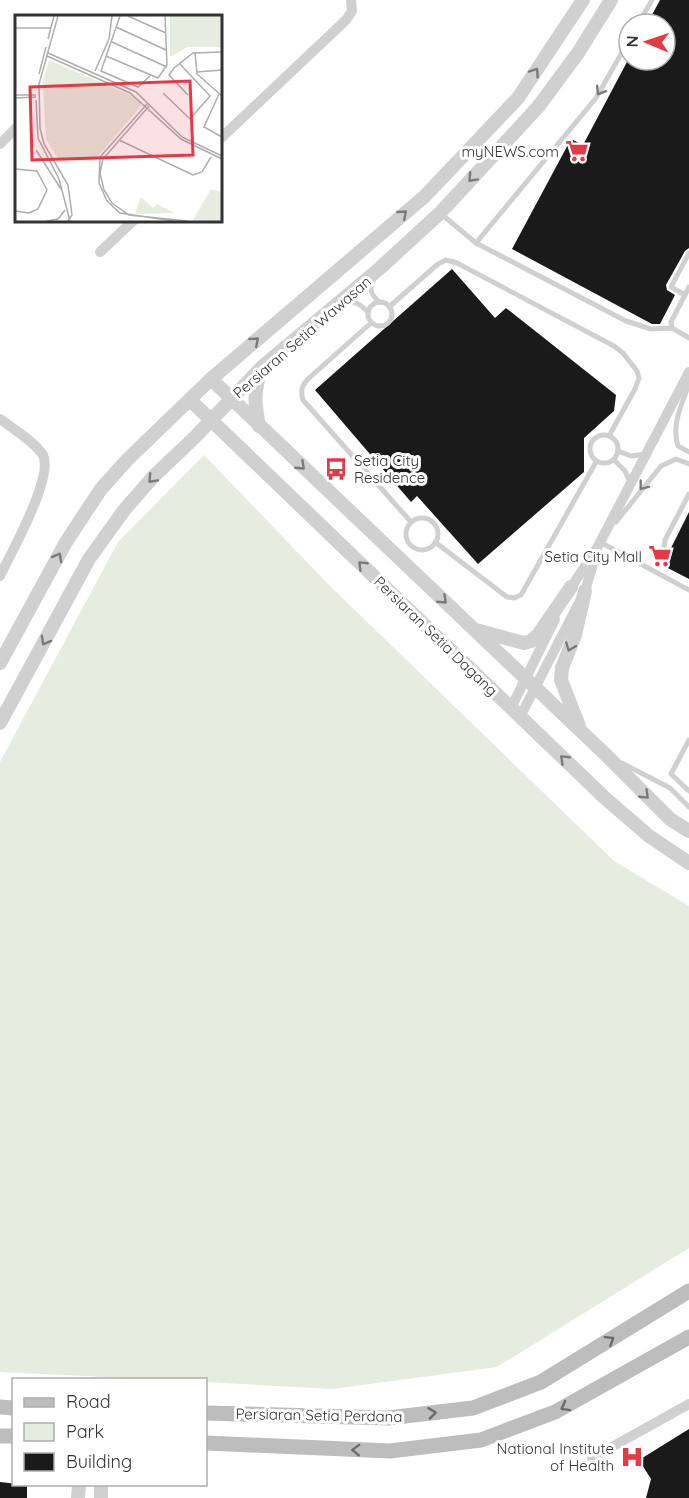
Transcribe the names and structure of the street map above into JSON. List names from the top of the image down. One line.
{"streets":{"main road":["Persiaran Setia Perdana"],"street":["Persiaran Setia Wawasan","Persiaran Setia Dagang"]},"crossings":[["Persiaran Setia Wawasan","Persiaran Setia Dagang"]],"places":{"supermarket":["myNEWS.com","Setia City Mall"],"bus stop":["Setia City Residence"],"hospital":["National Institute of Health"]},"legend":["Road","Park","Building"],"north":"left"}
